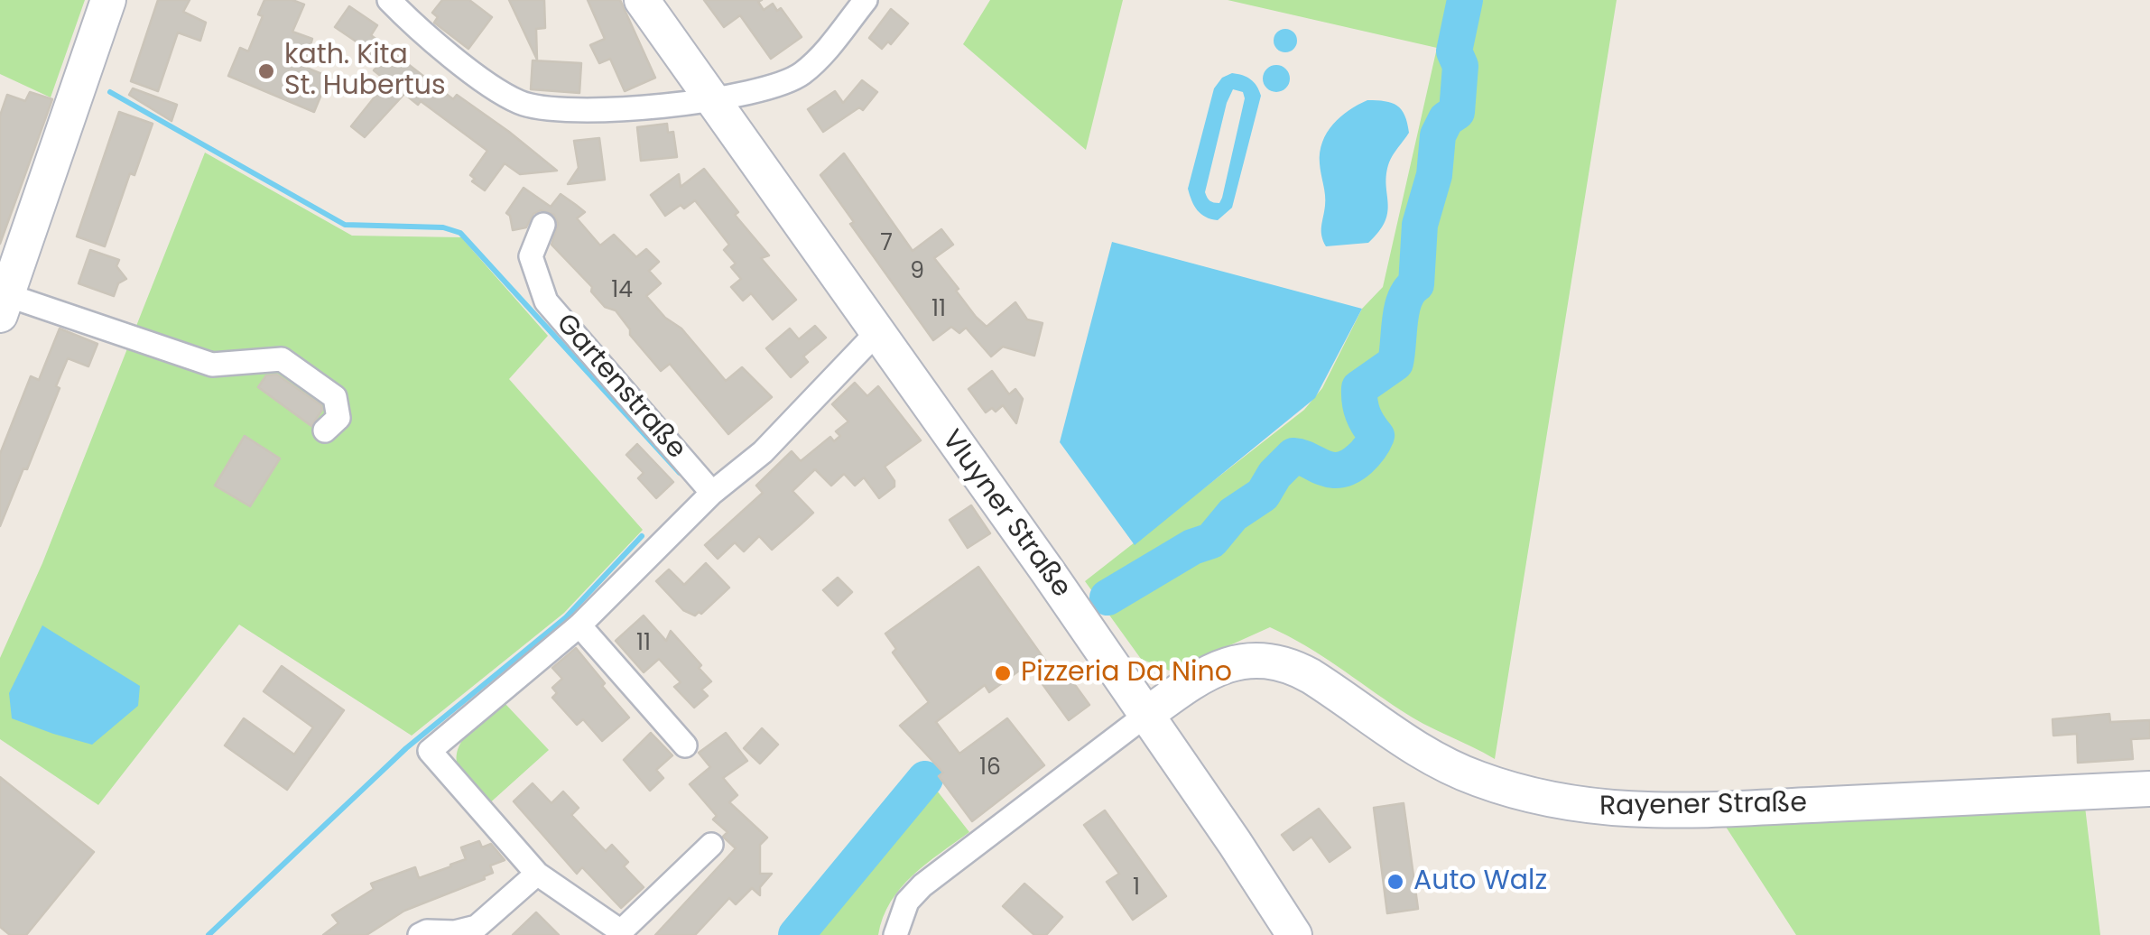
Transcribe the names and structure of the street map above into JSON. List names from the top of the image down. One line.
{"streets":{"main road":["Vluyner Straße","Rayener Straße"],"street":["Gartenstraße"]},"crossings":[["Vluyner Straße","Rayener Straße"]],"places":["kath. Kita St. Hubertus","Pizzeria Da Nino","Auto Walz"],"house_numbers":["7","9","14","11","11","16","1"]}
